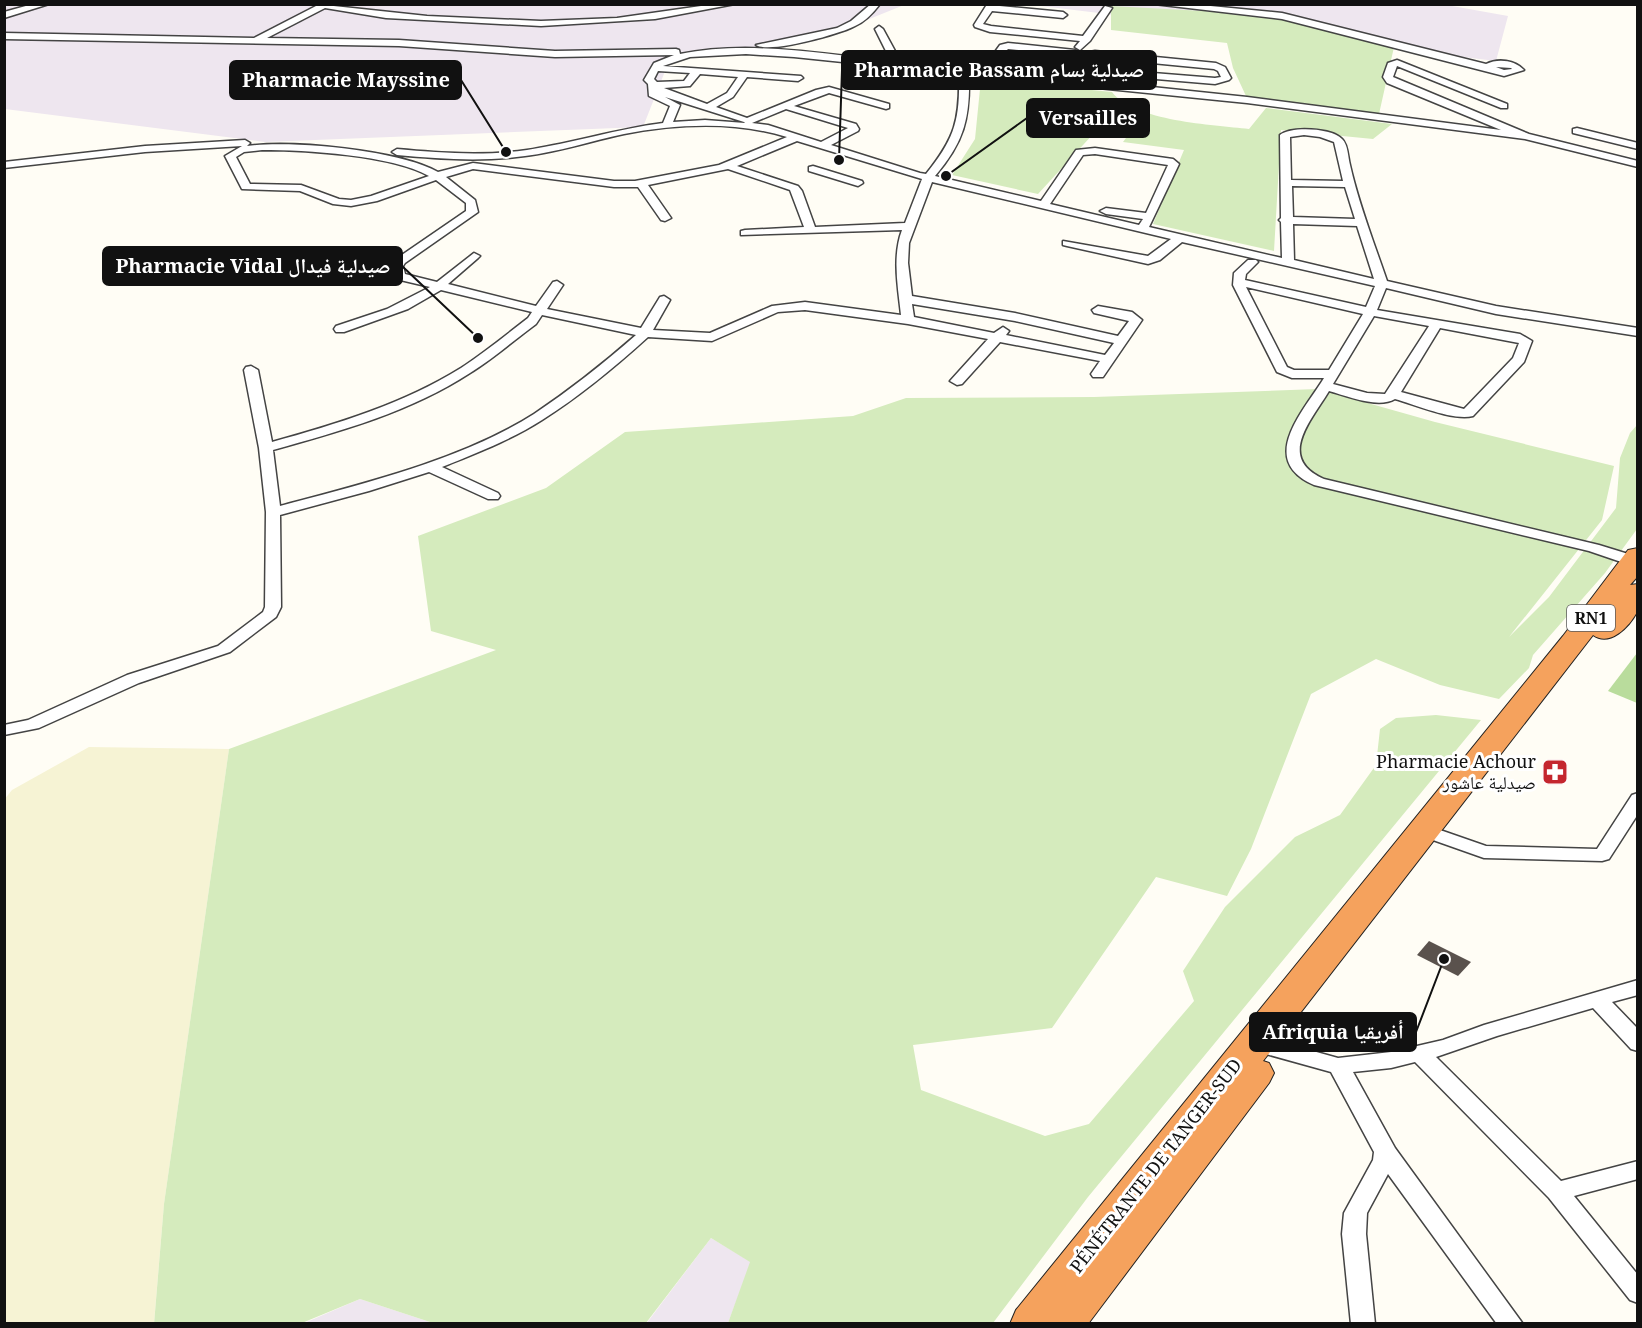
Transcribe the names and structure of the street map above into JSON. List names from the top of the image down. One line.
{"streets":{"highway":["RN1","PÉNÉTRANTE DE TANGER-SUD"]},"places":{"other":["Pharmacie Mayssine","Pharmacie Bassam صيدلية بسام","Versailles","Pharmacie Vidal صيدلية فيدال","Afriquia أفريقيا"],"pharmacy":["Pharmacie Achour صيدلية عاشور"]}}
